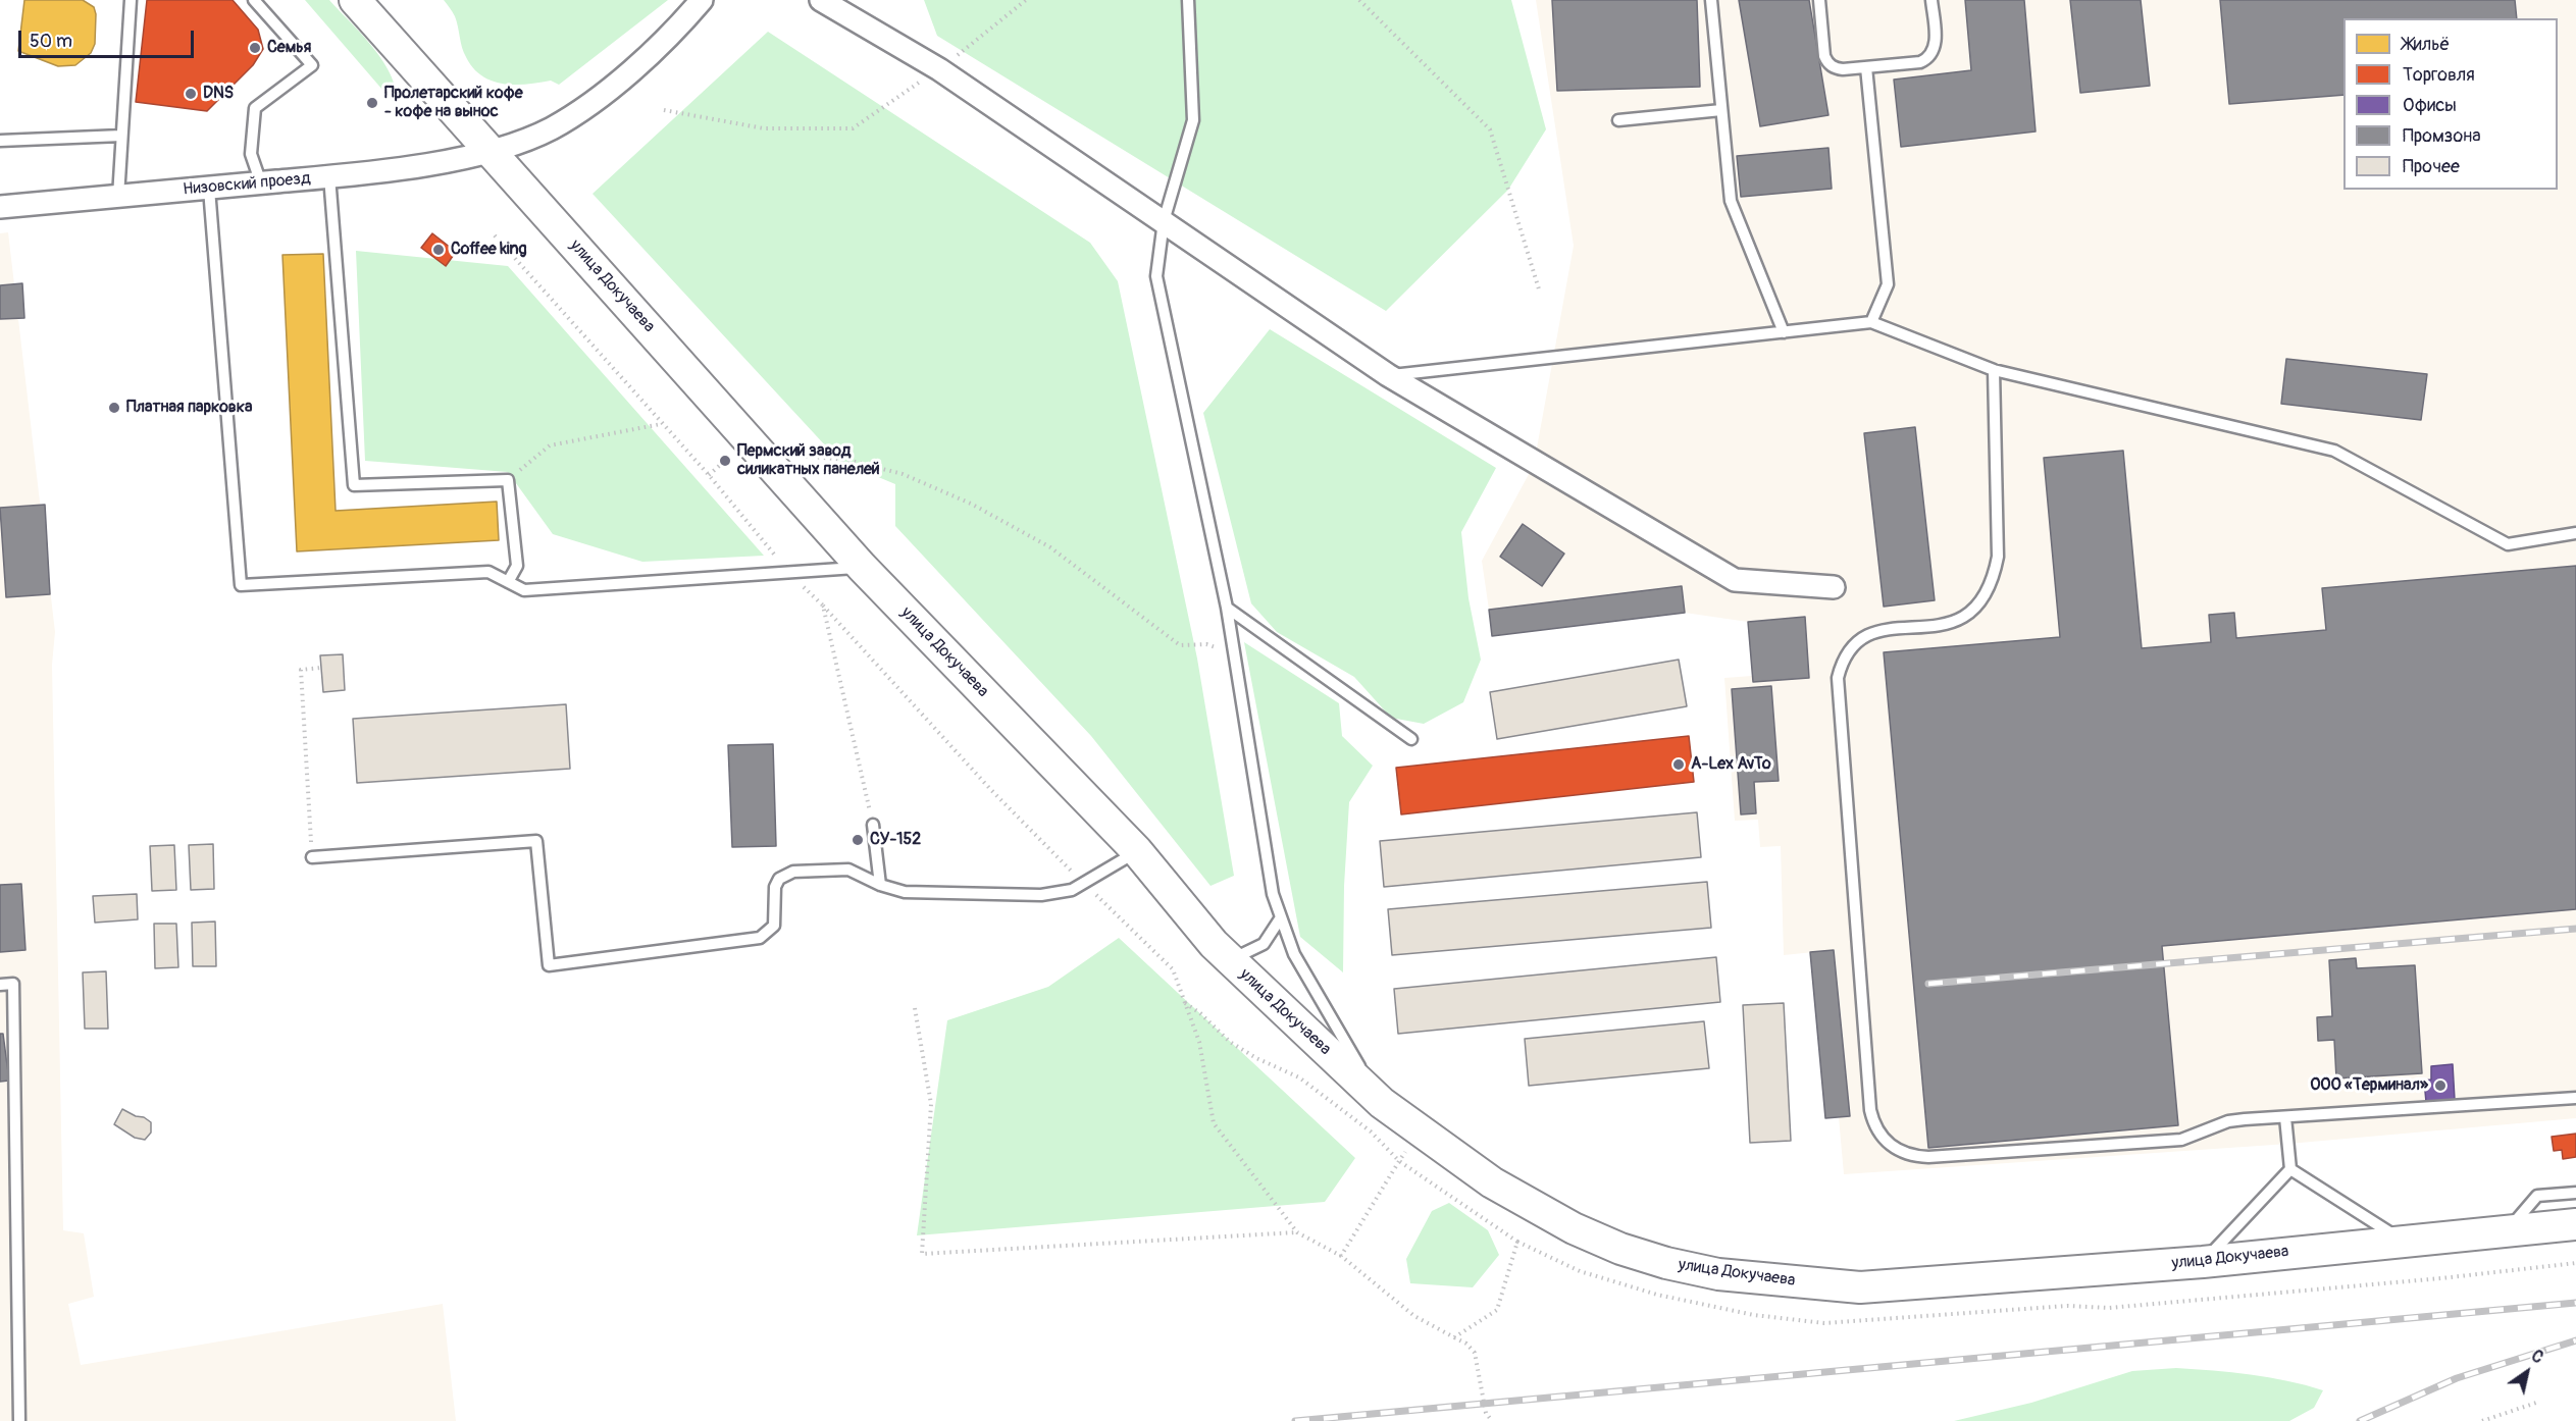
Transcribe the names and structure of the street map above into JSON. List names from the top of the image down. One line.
{"streets":{"main road":["улица Докучаева"],"street":["Низовский проезд"]},"crossings":[["Низовский проезд","улица Докучаева"]],"places":["Семья","DNS","Пролетарский кофе - кофе на вынос","Coffee king","Платная парковка","Пермский завод силикатных панелей","A-Lex AvTo","СУ-152","ООО «Терминал»"],"legend":["Жильё","Торговля","Офисы","Промзона","Прочее"],"scale_bar":"50 m","north":"top right"}
